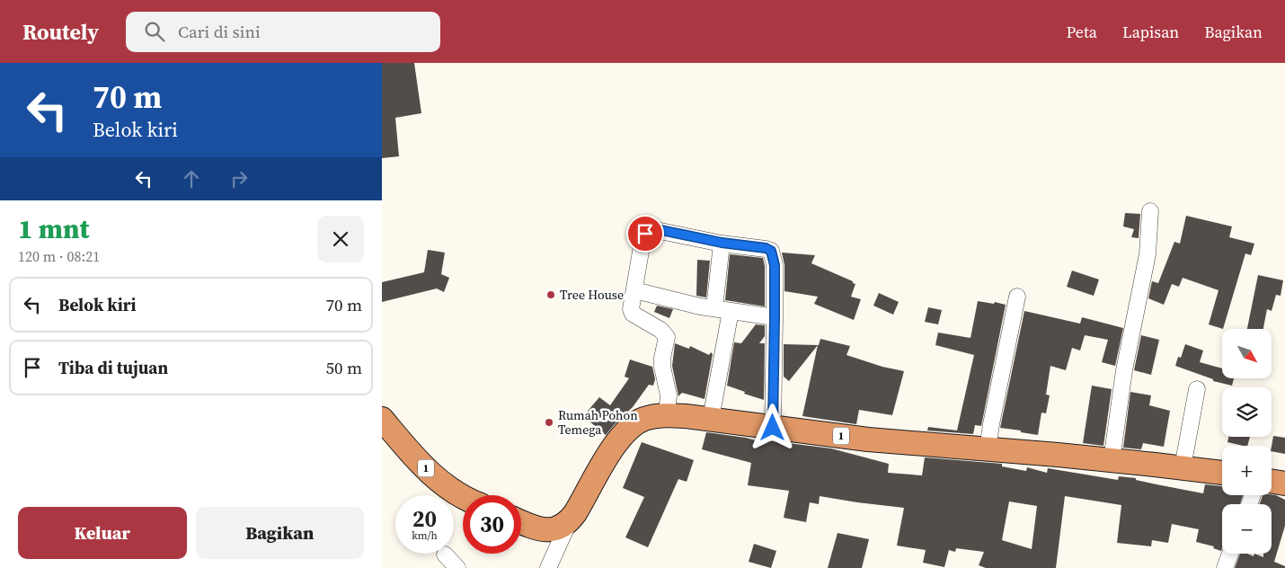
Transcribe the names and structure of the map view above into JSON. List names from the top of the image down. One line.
{"streets":{"highway":["1"]},"places":["Tree House","Rumah Pohon Temega"],"north":"bottom right","page":{"header":"Routely","search":"Cari di sini","nav":["Peta","Lapisan","Bagikan"],"turn":["70 m","Belok kiri"],"heading":["1 mnt","120 m · 08:21"],"list":[{"name":"Belok kiri","value":"70 m"},{"name":"Tiba di tujuan","value":"50 m"}],"map_buttons":["+","−"],"speed":"20 km/h","limit":"30","buttons":["Keluar","Bagikan"]}}
